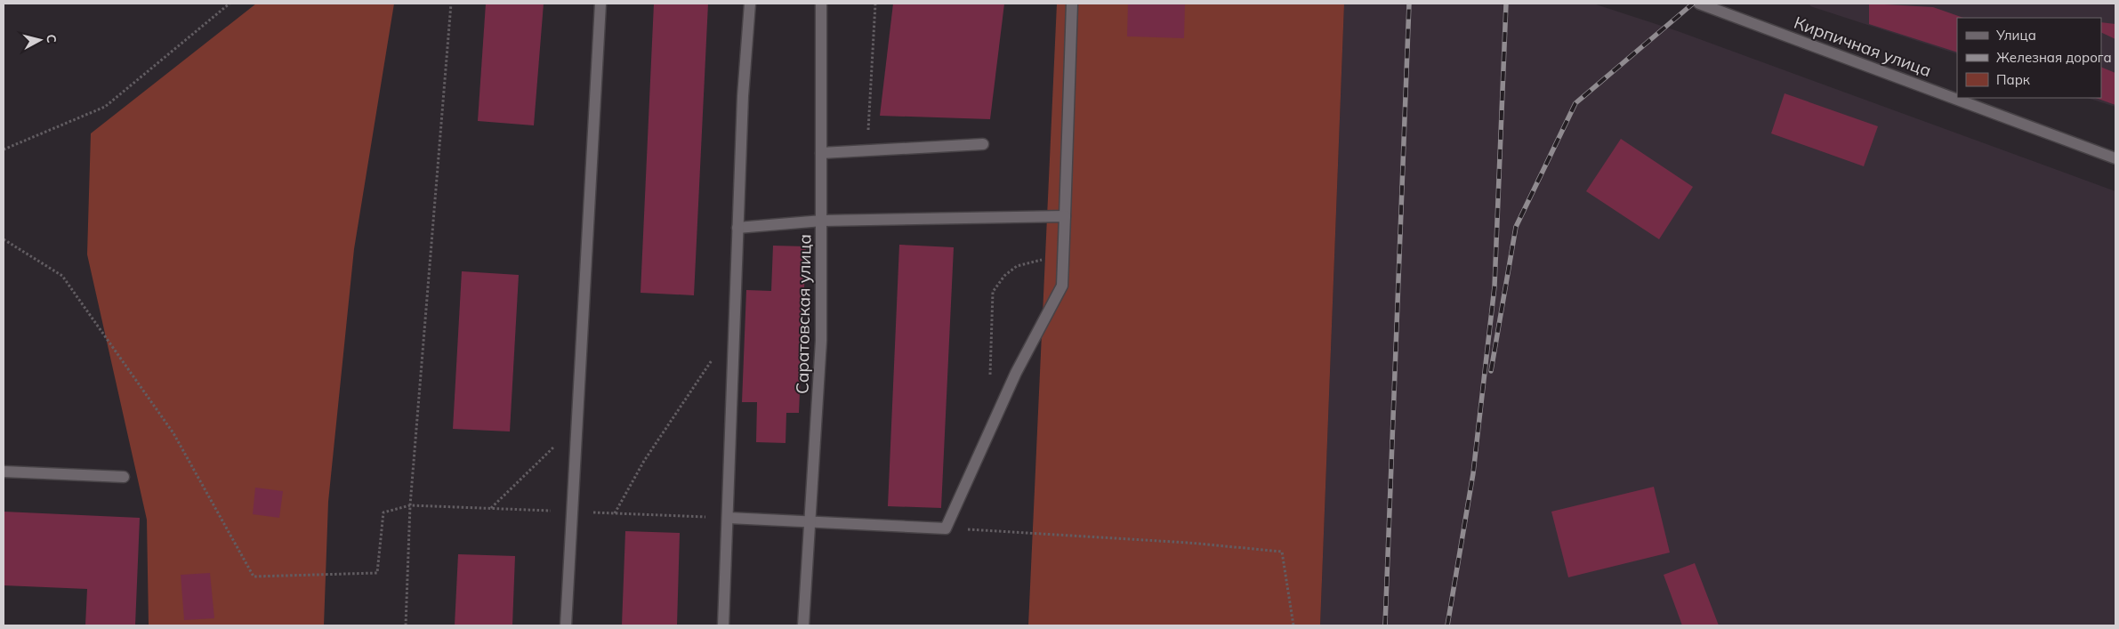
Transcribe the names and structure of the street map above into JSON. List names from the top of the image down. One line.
{"streets":{"street":["Кирпичная улица","Саратовская улица"]},"legend":["Улица","Железная дорога","Парк"],"north":"right"}
